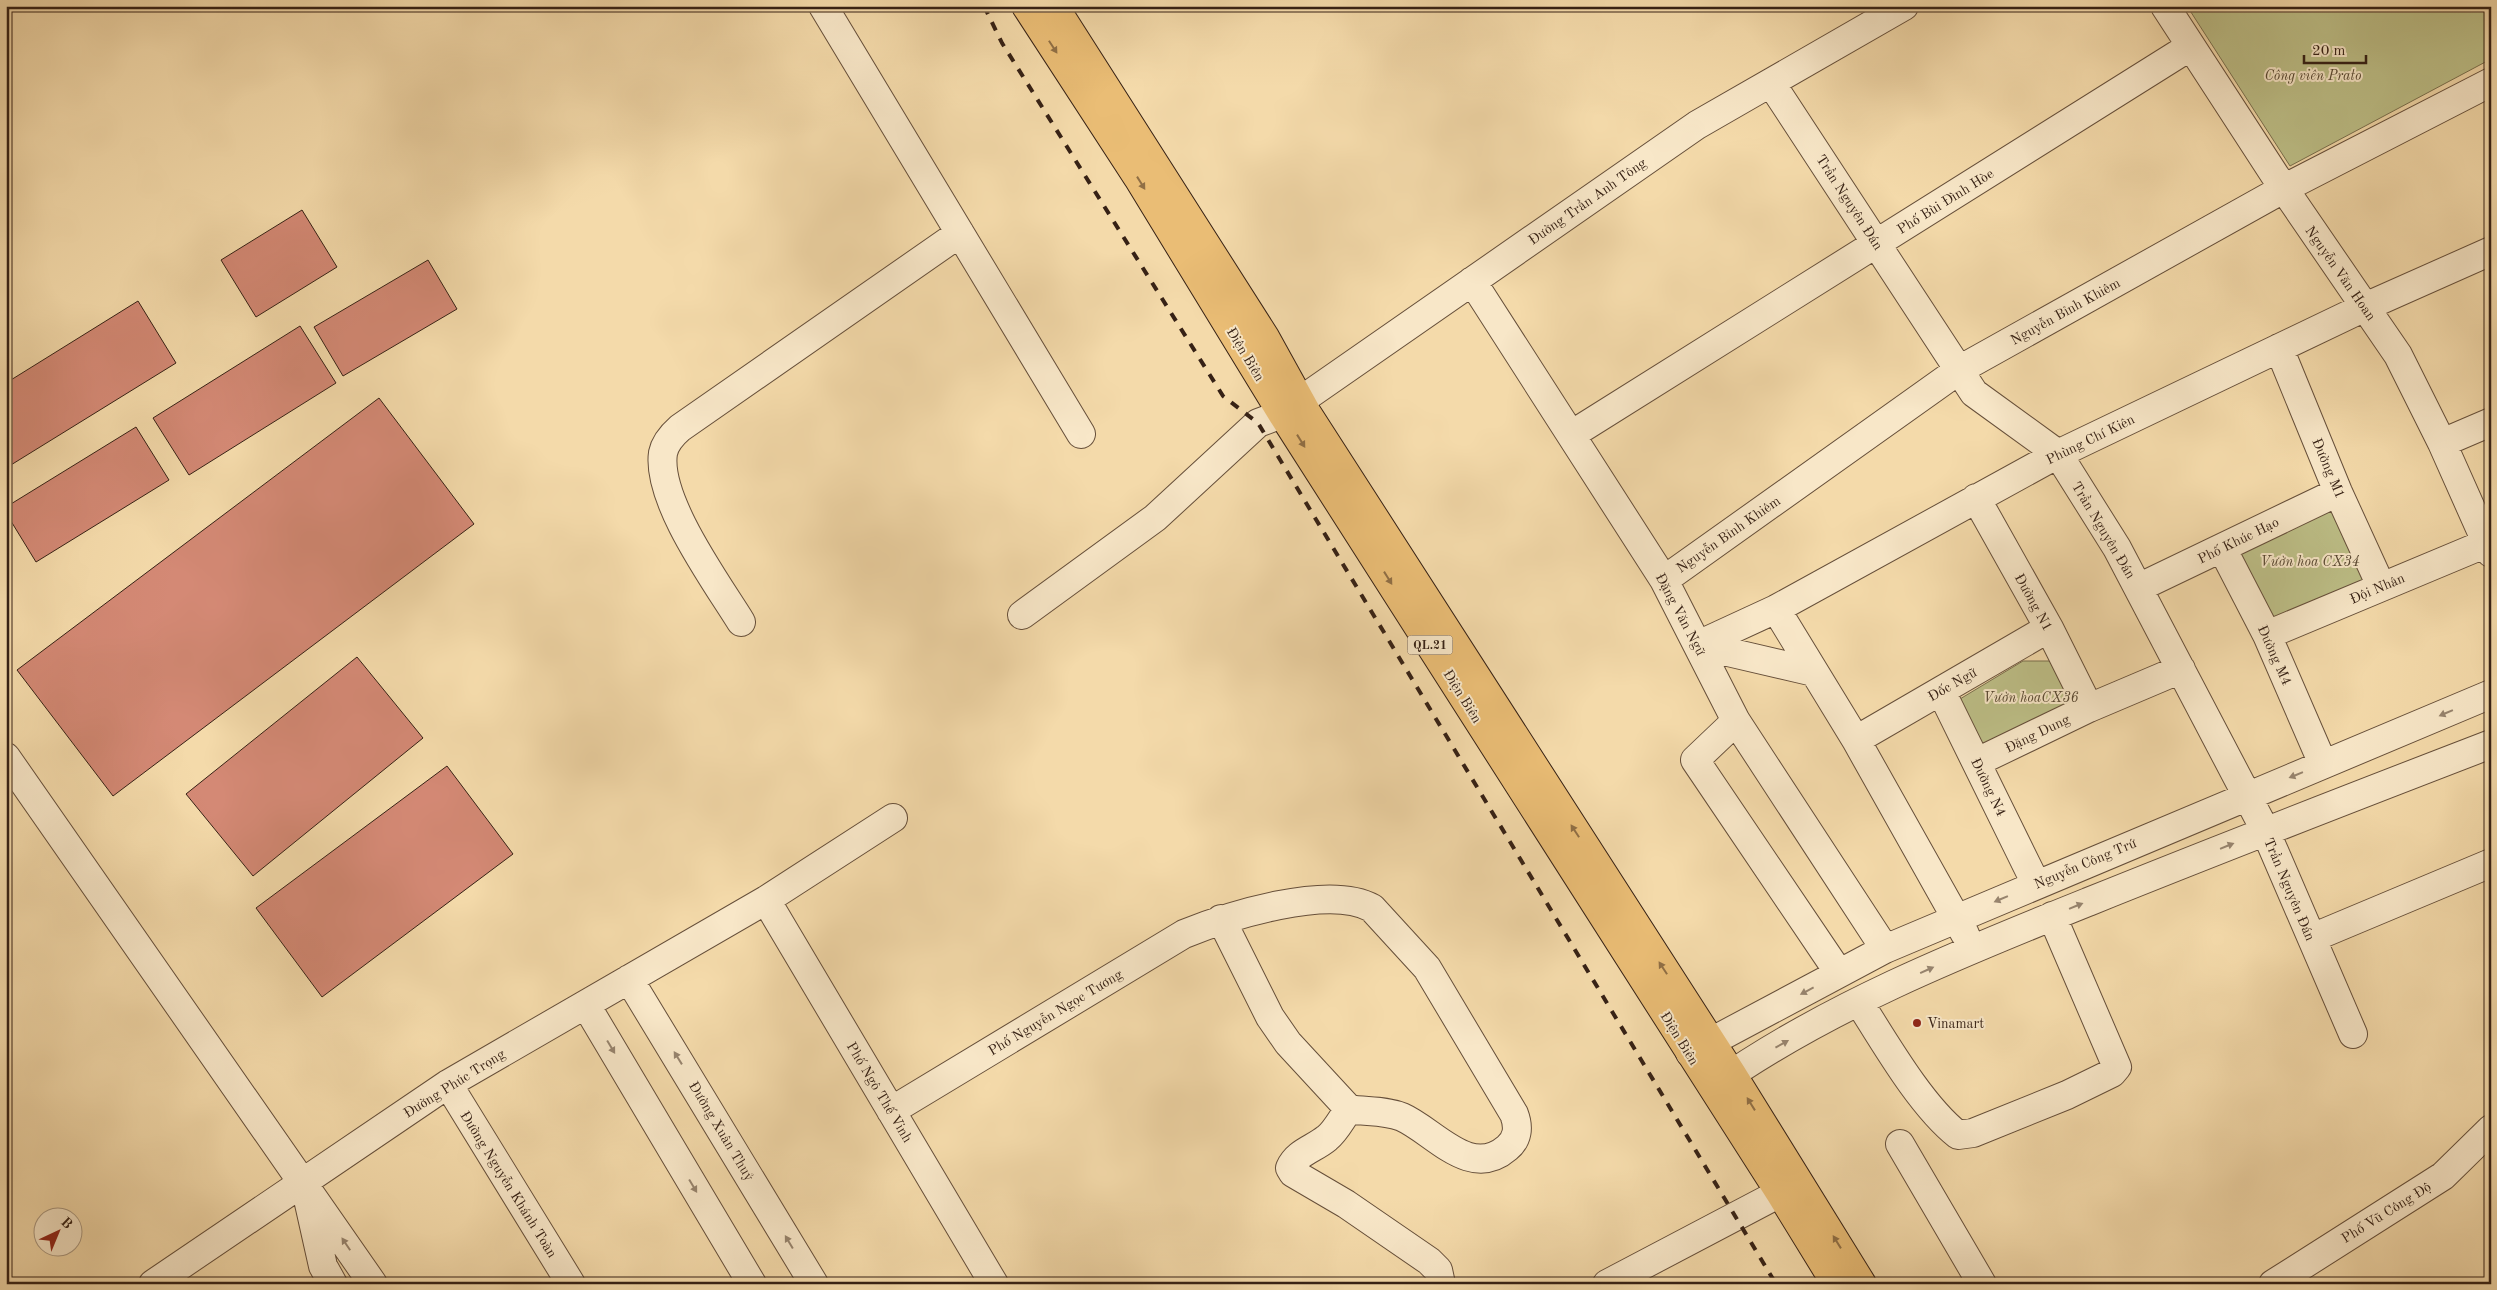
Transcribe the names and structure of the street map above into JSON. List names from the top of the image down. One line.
{"streets":{"main road":["Điện Biên","QL.21"],"street":["Đường Trần Anh Tông","Phố Bùi Đình Hòe","Trần Nguyên Đán","Nguyễn Văn Hoan","Nguyễn Bỉnh Khiêm","Phùng Chí Kiên","Đường M1","Phố Khúc Hạo","Đội Nhân","Đường N1","Đặng Văn Ngữ","Đường M4","Đốc Ngữ","Đặng Dung","Đường N4","Nguyễn Công Trứ","Phố Nguyễn Ngọc Tương","Đường Phúc Trọng","Phố Ngô Thế Vinh","Đường Xuân Thuỷ","Đường Nguyễn Khánh Toàn","Phố Vũ Công Độ"]},"crossings":[["Đường Trần Anh Tông","Trần Nguyên Đán"],["Đường Trần Anh Tông","Điện Biên"],["Đường Trần Anh Tông","Đặng Văn Ngữ"],["Phố Bùi Đình Hòe","Trần Nguyên Đán"],["Phố Bùi Đình Hòe","Nguyễn Văn Hoan"],["Phố Bùi Đình Hòe","Đặng Văn Ngữ"],["Trần Nguyên Đán","Nguyễn Bỉnh Khiêm"],["Trần Nguyên Đán","Phùng Chí Kiên"],["Trần Nguyên Đán","Phố Khúc Hạo"],["Trần Nguyên Đán","Đặng Dung"],["Trần Nguyên Đán","Nguyễn Công Trứ"],["Nguyễn Văn Hoan","Nguyễn Bỉnh Khiêm"],["Nguyễn Văn Hoan","Phùng Chí Kiên"],["Nguyễn Văn Hoan","Đội Nhân"],["Nguyễn Bỉnh Khiêm","Đặng Văn Ngữ"],["Điện Biên","Nguyễn Công Trứ"],["Phùng Chí Kiên","Đường M1"],["Phùng Chí Kiên","Đường N1"],["Phùng Chí Kiên","Đặng Văn Ngữ"],["Đường M1","Phố Khúc Hạo"],["Đường M1","Đội Nhân"],["Phố Khúc Hạo","Đường M4"],["Đội Nhân","Đường M4"],["Đường N1","Đốc Ngữ"],["Đường N1","Đặng Dung"],["Đặng Văn Ngữ","Nguyễn Công Trứ"],["Đường M4","Nguyễn Công Trứ"],["Đốc Ngữ","Đường N4"],["Đặng Dung","Đường N4"],["Đường N4","Nguyễn Công Trứ"],["Phố Nguyễn Ngọc Tương","Phố Ngô Thế Vinh"],["Đường Phúc Trọng","Phố Ngô Thế Vinh"],["Đường Phúc Trọng","Đường Xuân Thuỷ"],["Đường Phúc Trọng","Đường Nguyễn Khánh Toàn"]],"parks":["Công viên Prato","Vườn hoa CX34","Vườn hoaCX36"],"places":["Vinamart"],"scale_bar":"20 m","north":"top right"}
